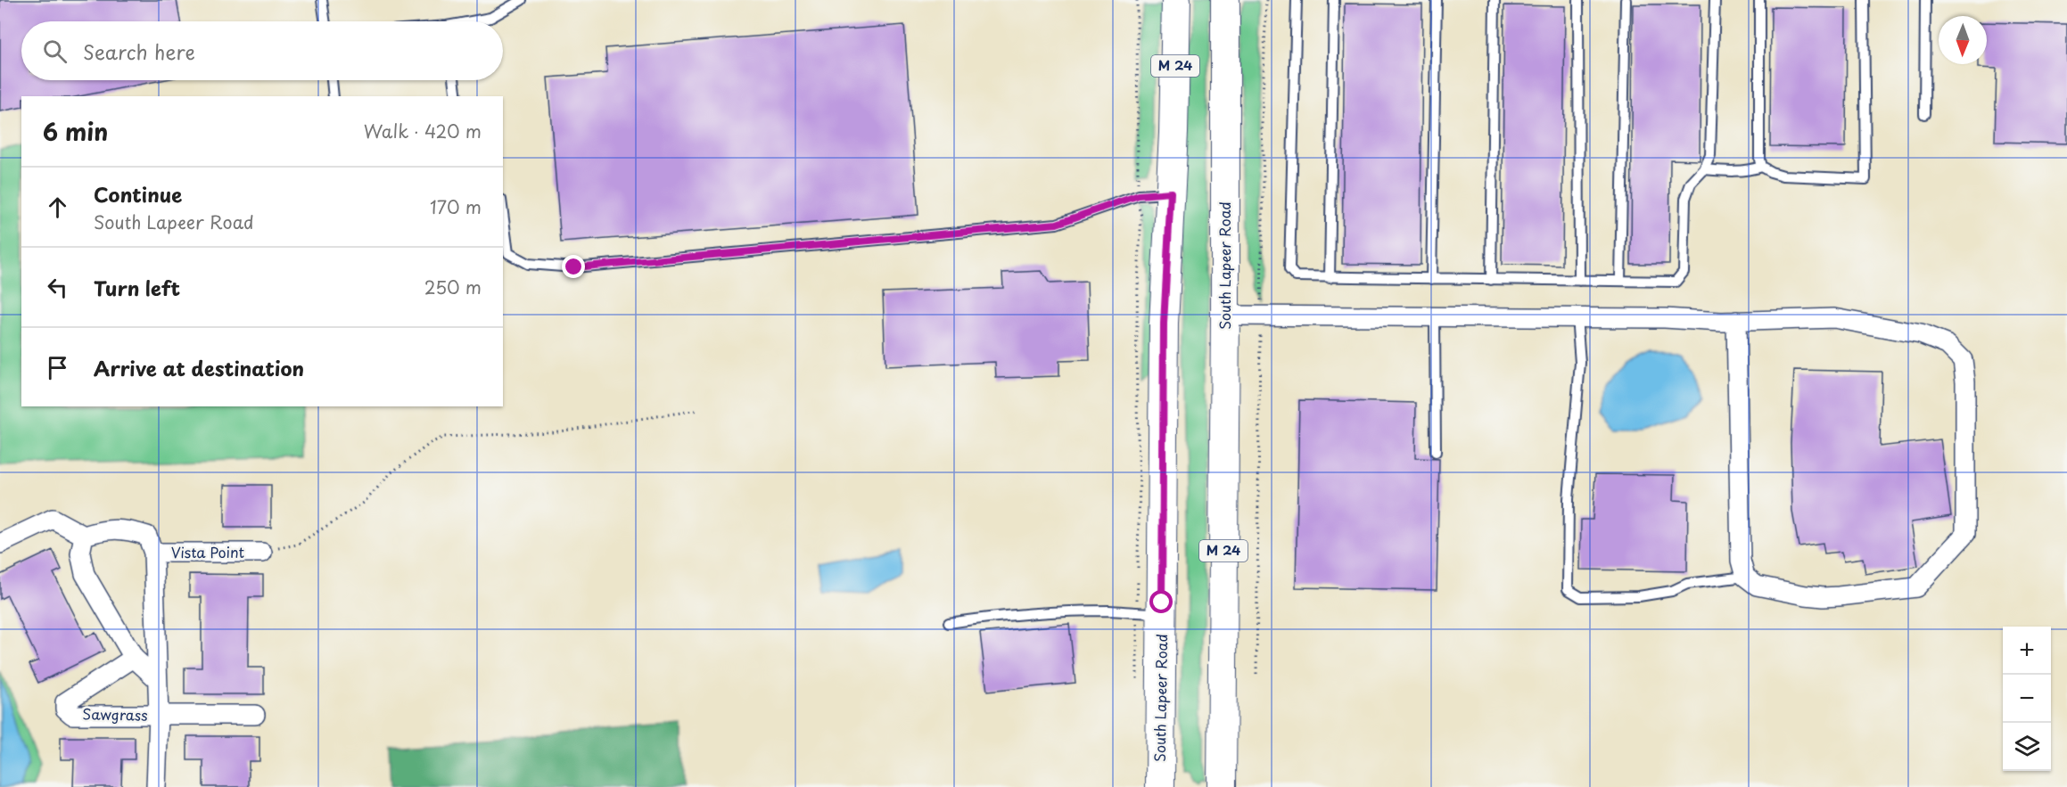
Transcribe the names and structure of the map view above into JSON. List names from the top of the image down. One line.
{"streets":{"main road":["M 24","South Lapeer Road"],"street":["Vista Point","Sawgrass"]},"north":"bottom","page":{"search":"Search here","heading":["6 min","Walk · 420 m"],"list":[["Continue","South Lapeer Road","170 m"],["Turn left","250 m"],"Arrive at destination"],"map_buttons":["+","−"]}}
